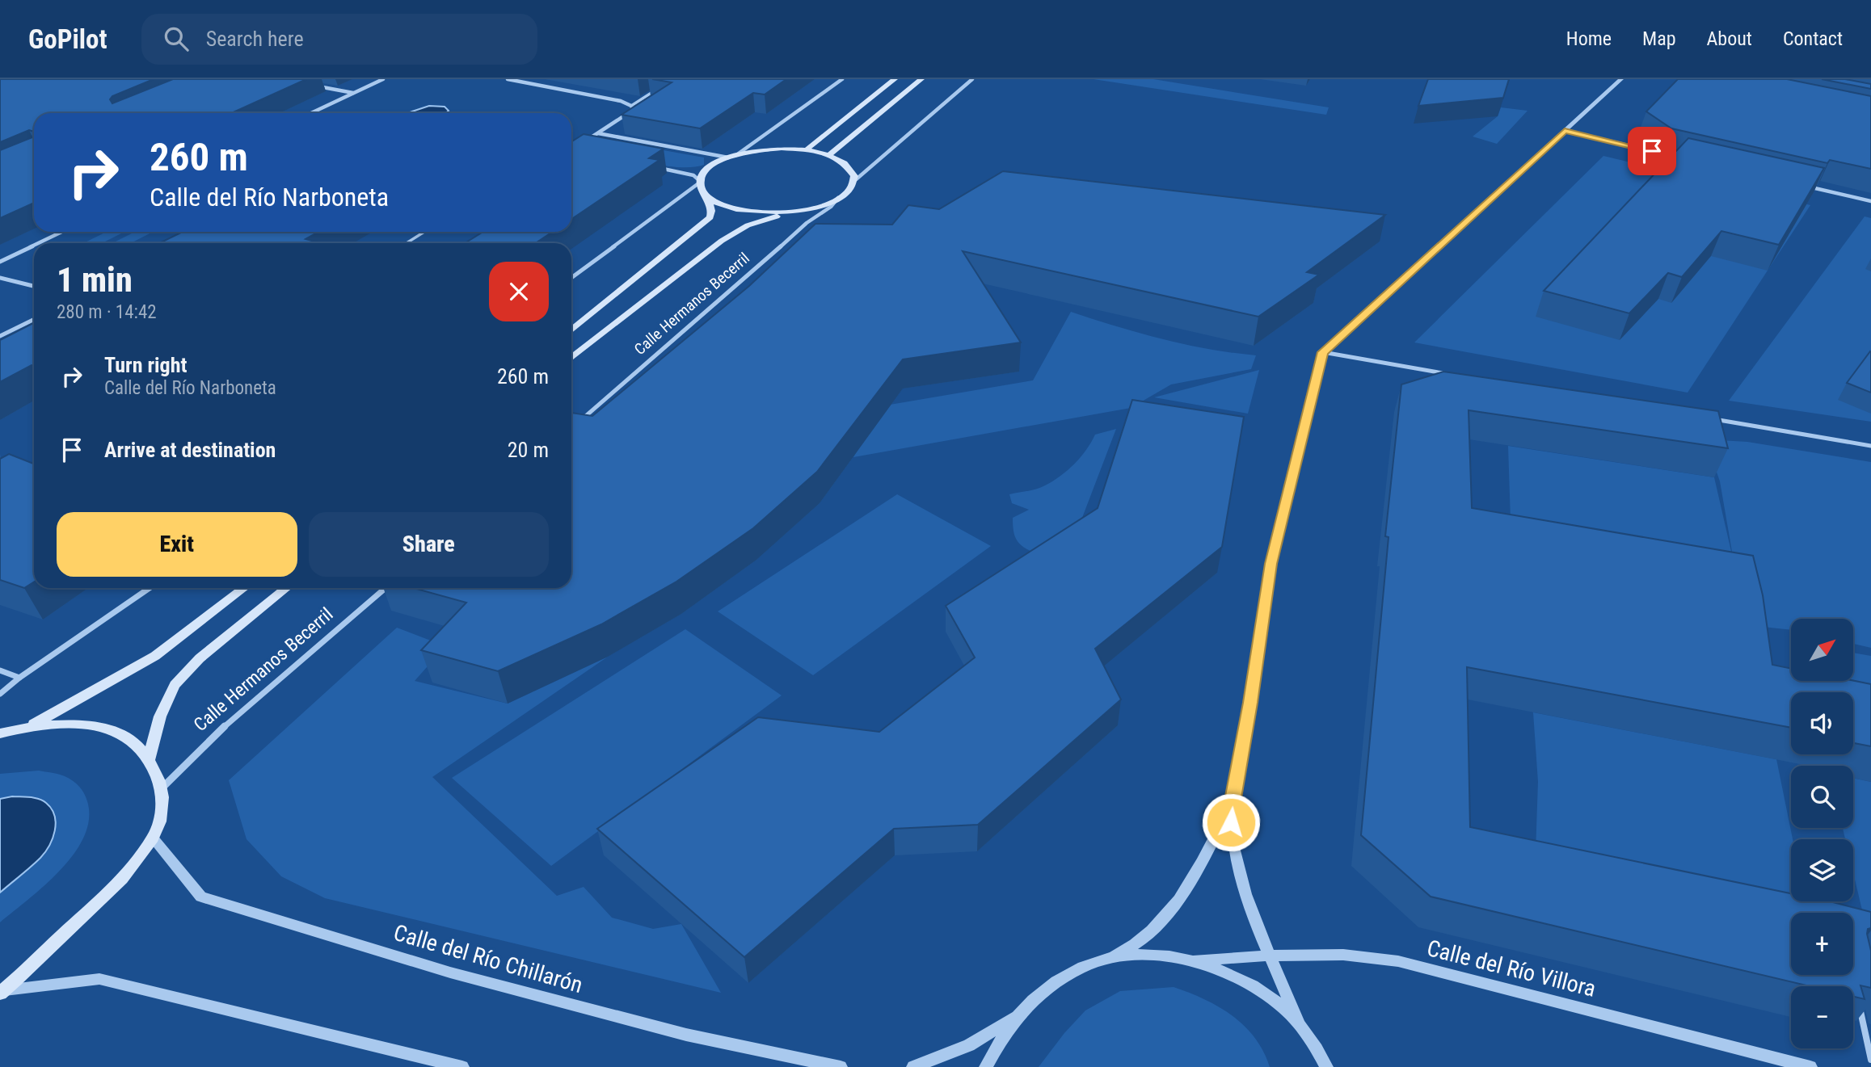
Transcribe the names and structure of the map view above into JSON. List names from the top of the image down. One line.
{"streets":{"main road":["Calle Hermanos Becerril"],"street":["Calle del Río Chillarón","Calle del Río Villora"]},"north":"top right","page":{"header":"GoPilot","search":"Search here","nav":["Home","Map","About","Contact"],"turn":["260 m","Calle del Río Narboneta"],"heading":["1 min","280 m · 14:42"],"list":[{"name":"Turn right","note":"Calle del Río Narboneta","value":"260 m"},{"name":"Arrive at destination","value":"20 m"}],"buttons":["Exit","Share"],"map_buttons":["+","−"]}}
